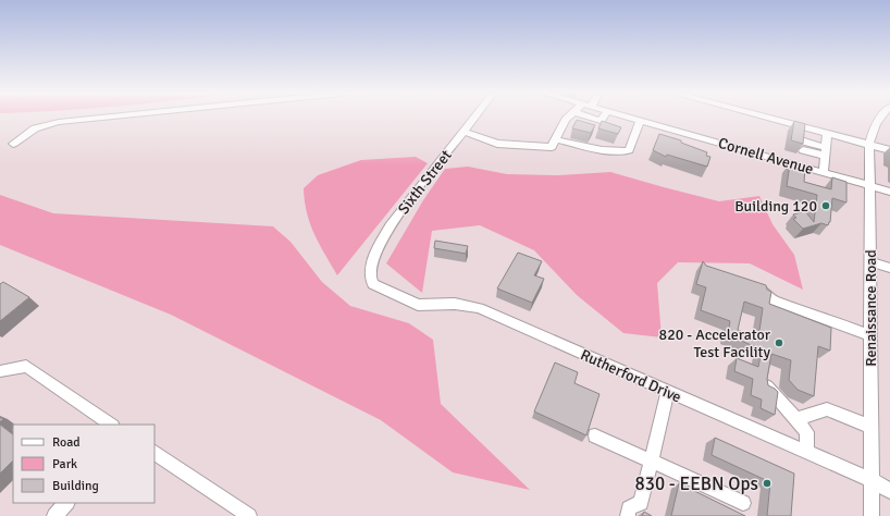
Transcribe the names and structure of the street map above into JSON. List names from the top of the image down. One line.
{"streets":{"street":["Cornell Avenue","Sixth Street","Renaissance Road","Rutherford Drive"]},"crossings":[["Cornell Avenue","Renaissance Road"],["Sixth Street","Rutherford Drive"],["Renaissance Road","Rutherford Drive"]],"places":["Building 120","820 - Accelerator Test Facility","830 - EEBN Ops"],"legend":["Road","Park","Building"]}
